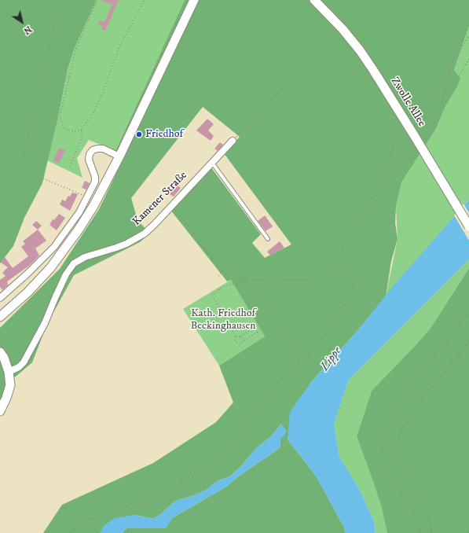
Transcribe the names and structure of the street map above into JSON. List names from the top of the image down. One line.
{"streets":{"main road":["Zwolle Allee"],"street":["Kamener Straße"]},"water":["Lippe"],"parks":["Kath. Friedhof Beckinghausen"],"places":["Friedhof"],"north":"bottom right"}
